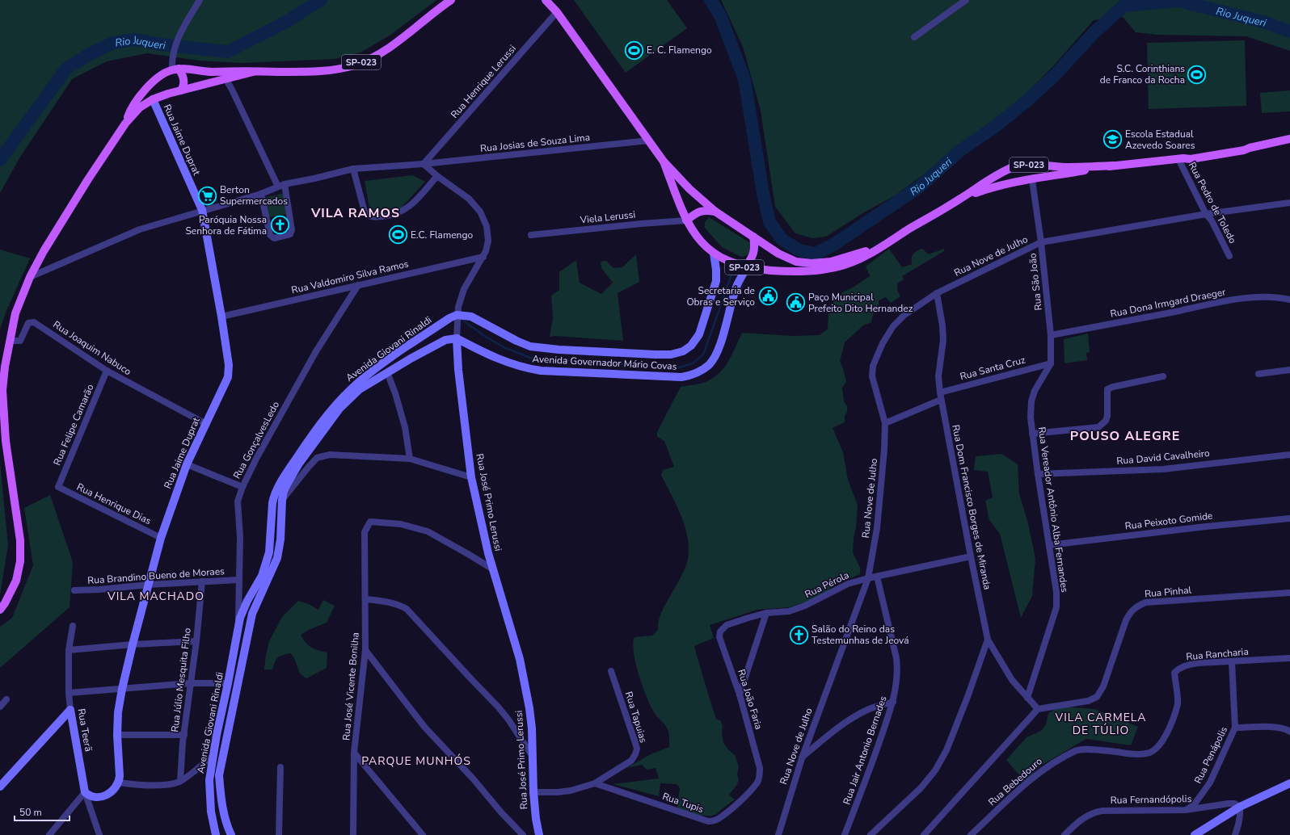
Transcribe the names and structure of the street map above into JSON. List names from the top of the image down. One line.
{"streets":{"main road":["SP-023"],"street":["Rua Henrique Lerussi","Rua Jaime Duprat","Rua Josias de Souza Lima","Rua Pedro de Toledo","Viela Lerussi","Rua Nove de Julho","Rua Valdomiro Silva Ramos","Rua São João","Rua Dona Irmgard Draeger","Rua Joaquim Nabuco","Avenida Giovani Rinaldi","Avenida Governador Mário Covas","Rua Santa Cruz","Rua Felipe Camarão","Rua GonçalvesLedo","Rua David Cavalheiro","Rua José Primo Lerussi","Rua Henrique Dias","Rua Dom Francisco Borges de Miranda","Rua Vereador Antônio Alba Fernandes","Rua Peixoto Gomide","Rua Brandino Bueno de Moraes","Rua Pérola","Rua Pinhal","Rua Rancharia","Rua Júlio Mesquita Filho","Rua José Vicente Bonilha","Rua João Faria","Rua Tapuias","Rua Teerã","Rua Jair Antonio Bernades","Rua Penápolis","Rua Bebedouro","Rua Fernandópolis","Rua Tupis"]},"crossings":[["SP-023","Rua Henrique Lerussi"],["SP-023","Rua Jaime Duprat"],["SP-023","Rua Josias de Souza Lima"],["SP-023","Rua Pedro de Toledo"],["SP-023","Viela Lerussi"],["SP-023","Rua São João"],["SP-023","Rua Joaquim Nabuco"],["SP-023","Avenida Governador Mário Covas"],["Rua Henrique Lerussi","Rua Josias de Souza Lima"],["Rua Henrique Lerussi","Rua José Primo Lerussi"],["Rua Jaime Duprat","Rua Josias de Souza Lima"],["Rua Jaime Duprat","Rua Valdomiro Silva Ramos"],["Rua Jaime Duprat","Rua Joaquim Nabuco"],["Rua Jaime Duprat","Rua Henrique Dias"],["Rua Jaime Duprat","Rua Brandino Bueno de Moraes"],["Rua Josias de Souza Lima","Rua José Primo Lerussi"],["Rua Pedro de Toledo","Rua Nove de Julho"],["Rua Nove de Julho","Rua São João"],["Rua Nove de Julho","Rua Dom Francisco Borges de Miranda"],["Rua Nove de Julho","Rua Pérola"],["Rua Valdomiro Silva Ramos","Rua GonçalvesLedo"],["Rua Valdomiro Silva Ramos","Rua José Primo Lerussi"],["Rua São João","Rua Dona Irmgard Draeger"],["Rua São João","Rua Santa Cruz"],["Rua São João","Rua Vereador Antônio Alba Fernandes"],["Rua Joaquim Nabuco","Rua Felipe Camarão"],["Avenida Giovani Rinaldi","Avenida Governador Mário Covas"],["Avenida Giovani Rinaldi","Rua GonçalvesLedo"],["Avenida Giovani Rinaldi","Rua José Primo Lerussi"],["Avenida Governador Mário Covas","Rua José Primo Lerussi"],["Rua Santa Cruz","Rua Dom Francisco Borges de Miranda"],["Rua Santa Cruz","Rua Vereador Antônio Alba Fernandes"],["Rua Felipe Camarão","Rua Henrique Dias"],["Rua GonçalvesLedo","Rua Brandino Bueno de Moraes"],["Rua David Cavalheiro","Rua Vereador Antônio Alba Fernandes"],["Rua José Primo Lerussi","Rua José Vicente Bonilha"],["Rua José Primo Lerussi","Rua Tapuias"],["Rua Dom Francisco Borges de Miranda","Rua Vereador Antônio Alba Fernandes"],["Rua Dom Francisco Borges de Miranda","Rua Pérola"],["Rua Dom Francisco Borges de Miranda","Rua Pinhal"],["Rua Vereador Antônio Alba Fernandes","Rua Peixoto Gomide"],["Rua Brandino Bueno de Moraes","Rua Júlio Mesquita Filho"],["Rua Pérola","Rua João Faria"],["Rua Pérola","Rua Jair Antonio Bernades"],["Rua Rancharia","Rua Penápolis"],["Rua Rancharia","Rua Bebedouro"],["Rua João Faria","Rua Tupis"],["Rua Tapuias","Rua Tupis"],["Rua Penápolis","Rua Fernandópolis"]],"districts":["VILA RAMOS","POUSO ALEGRE","VILA MACHADO","VILA CARMELA DE TÚLIO","PARQUE MUNHÓS"],"water":["Rio Juqueri"],"places":{"sports":["E. C. Flamengo","S.C. Corinthians de Franco da Rocha","E.C. Flamengo"],"school or university":["Escola Estadual Azevedo Soares"],"supermarket":["Berton Supermercados"],"church":["Paróquia Nossa Senhora de Fátima","Salão do Reino das Testemunhas de Jeová"],"public building":["Secretaria de Obras e Serviço","Paço Municipal Prefeito Dito Hernandez"]},"scale_bar":"50 m"}
